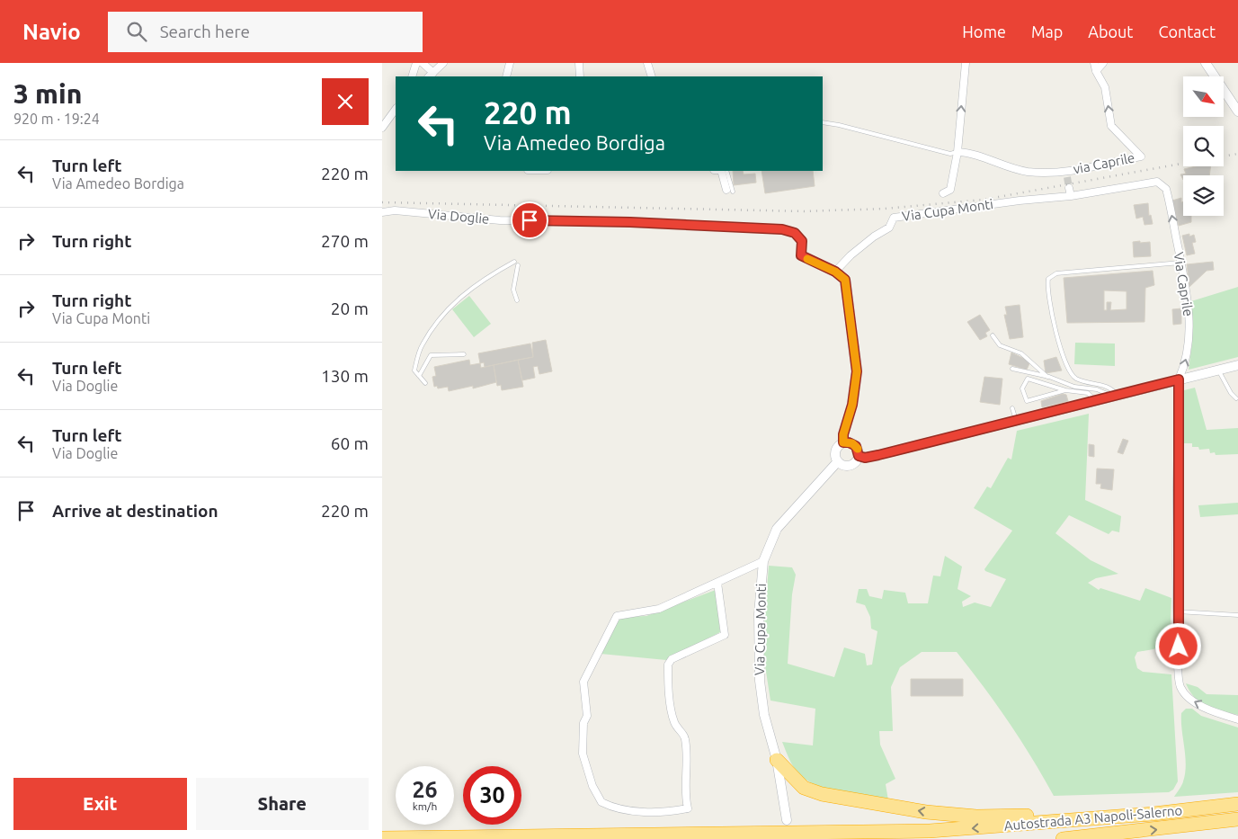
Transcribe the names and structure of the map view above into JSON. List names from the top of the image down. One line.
{"streets":{"highway":["Autostrada A3 Napoli-Salerno"],"street":["via Caprile","Via Cupa Monti","Via Doglie","Via Caprile"]},"crossings":[["Via Cupa Monti","Via Doglie"],["Via Cupa Monti","Via Caprile"]],"north":"bottom right","page":{"header":"Navio","search":"Search here","nav":["Home","Map","About","Contact"],"heading":["3 min","920 m · 19:24"],"turn":["220 m","Via Amedeo Bordiga"],"list":[{"name":"Turn left","note":"Via Amedeo Bordiga","value":"220 m"},{"name":"Turn right","value":"270 m"},{"name":"Turn right","note":"Via Cupa Monti","value":"20 m"},{"name":"Turn left","note":"Via Doglie","value":"130 m"},{"name":"Turn left","note":"Via Doglie","value":"60 m"},{"name":"Arrive at destination","value":"220 m"}],"speed":"26 km/h","limit":"30","buttons":["Exit","Share"]}}
